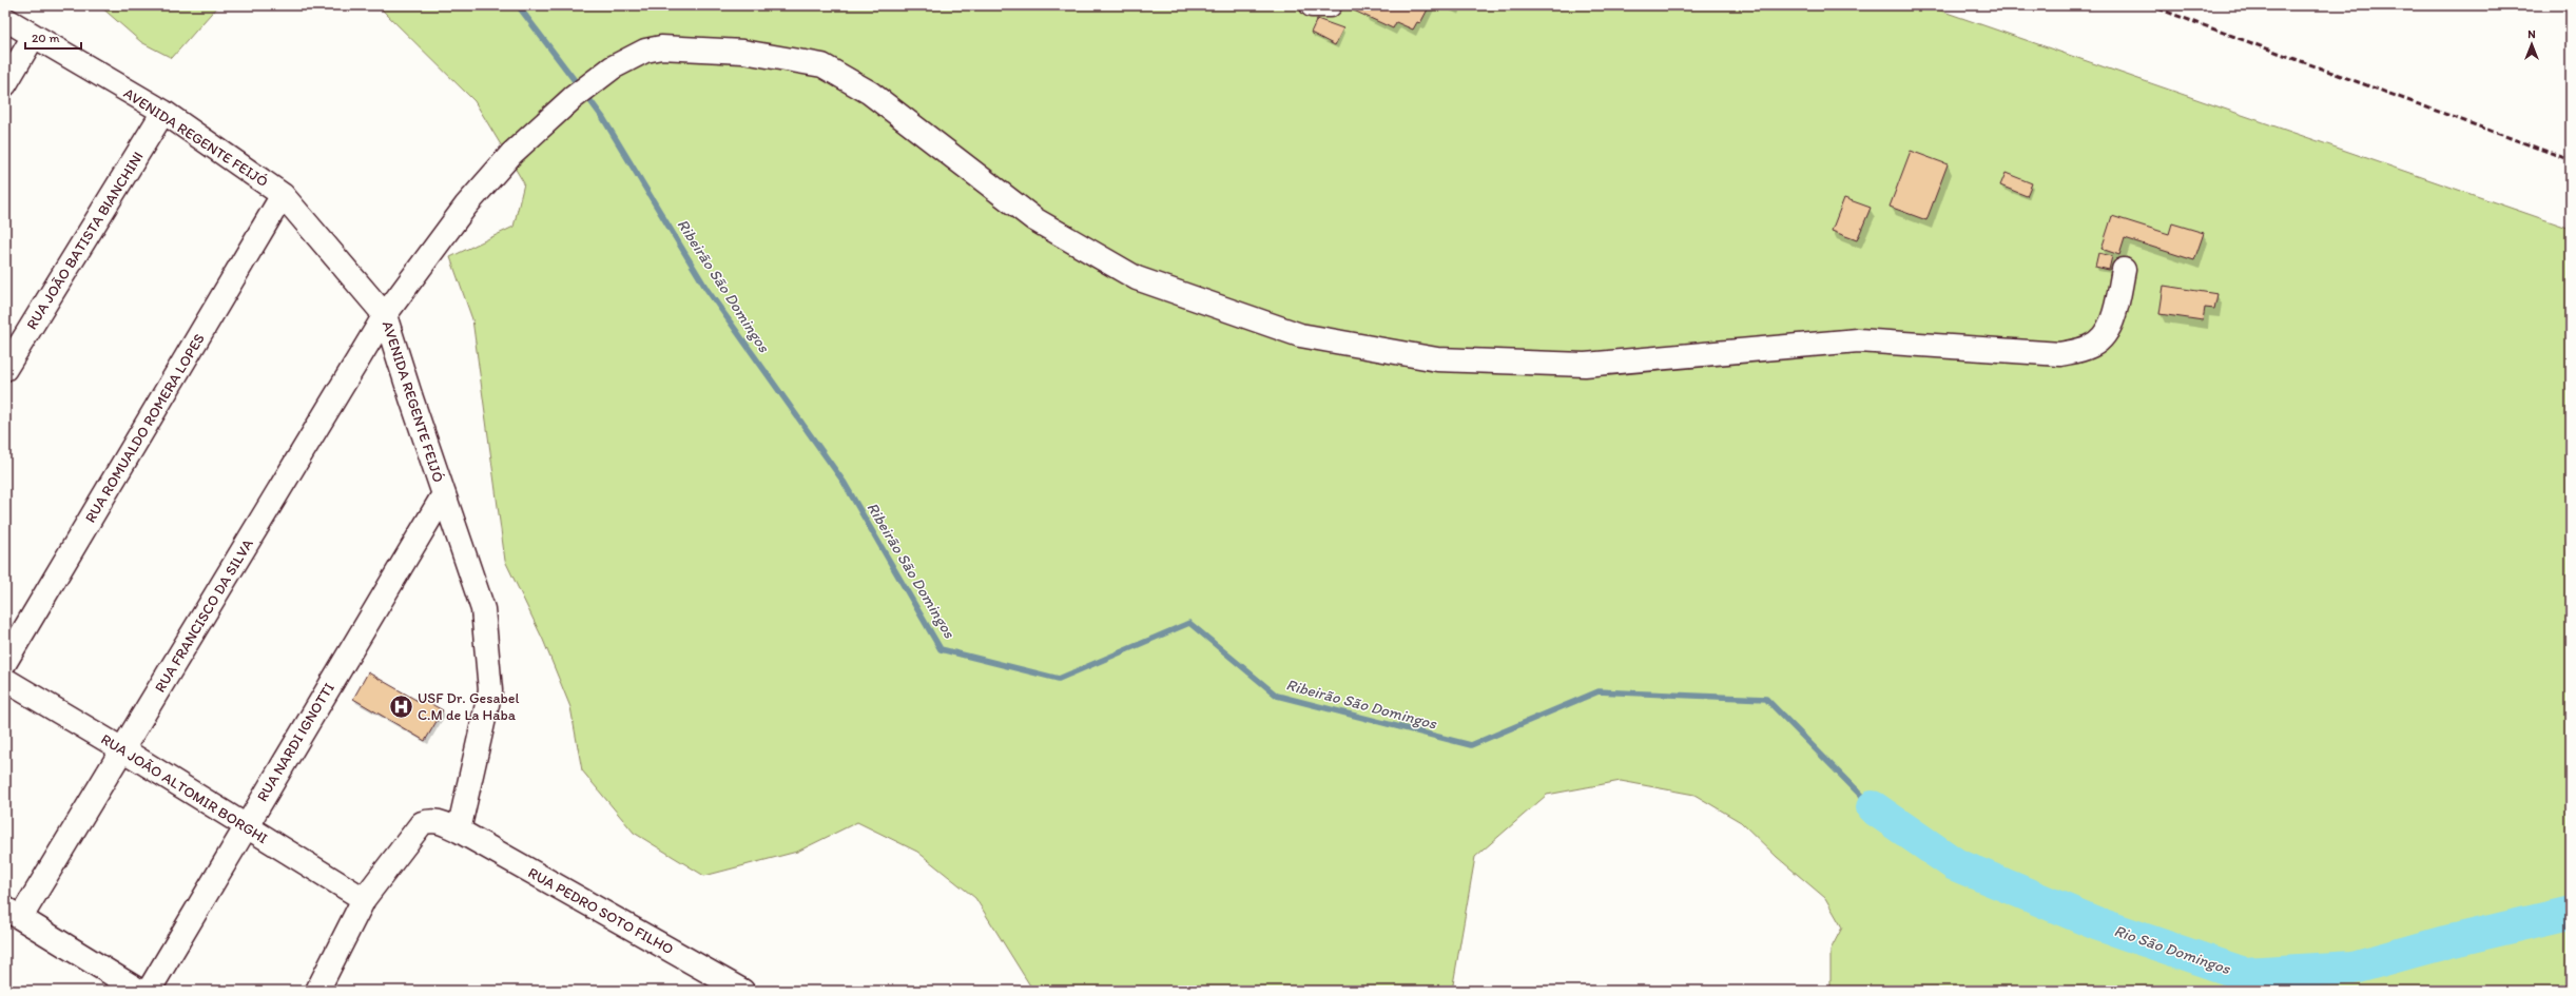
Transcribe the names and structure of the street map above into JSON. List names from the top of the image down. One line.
{"streets":{"street":["AVENIDA REGENTE FEIJÓ","RUA JOÃO BATISTA BIANCHINI","RUA ROMUALDO ROMERA LOPES","RUA FRANCISCO DA SILVA","RUA NARDI IGNOTTI","RUA JOÃO ALTOMIR BORGHI","RUA PEDRO SOTO FILHO"]},"crossings":[["AVENIDA REGENTE FEIJÓ","RUA JOÃO BATISTA BIANCHINI"],["AVENIDA REGENTE FEIJÓ","RUA ROMUALDO ROMERA LOPES"],["AVENIDA REGENTE FEIJÓ","RUA FRANCISCO DA SILVA"],["AVENIDA REGENTE FEIJÓ","RUA NARDI IGNOTTI"],["AVENIDA REGENTE FEIJÓ","RUA PEDRO SOTO FILHO"],["RUA FRANCISCO DA SILVA","RUA JOÃO ALTOMIR BORGHI"],["RUA NARDI IGNOTTI","RUA JOÃO ALTOMIR BORGHI"],["RUA JOÃO ALTOMIR BORGHI","RUA PEDRO SOTO FILHO"]],"water":["Ribeirão São Domingos","Rio São Domingos"],"places":{"hospital":["USF Dr. Gesabel C.M de La Haba"]},"scale_bar":"20 m","north":"top"}
